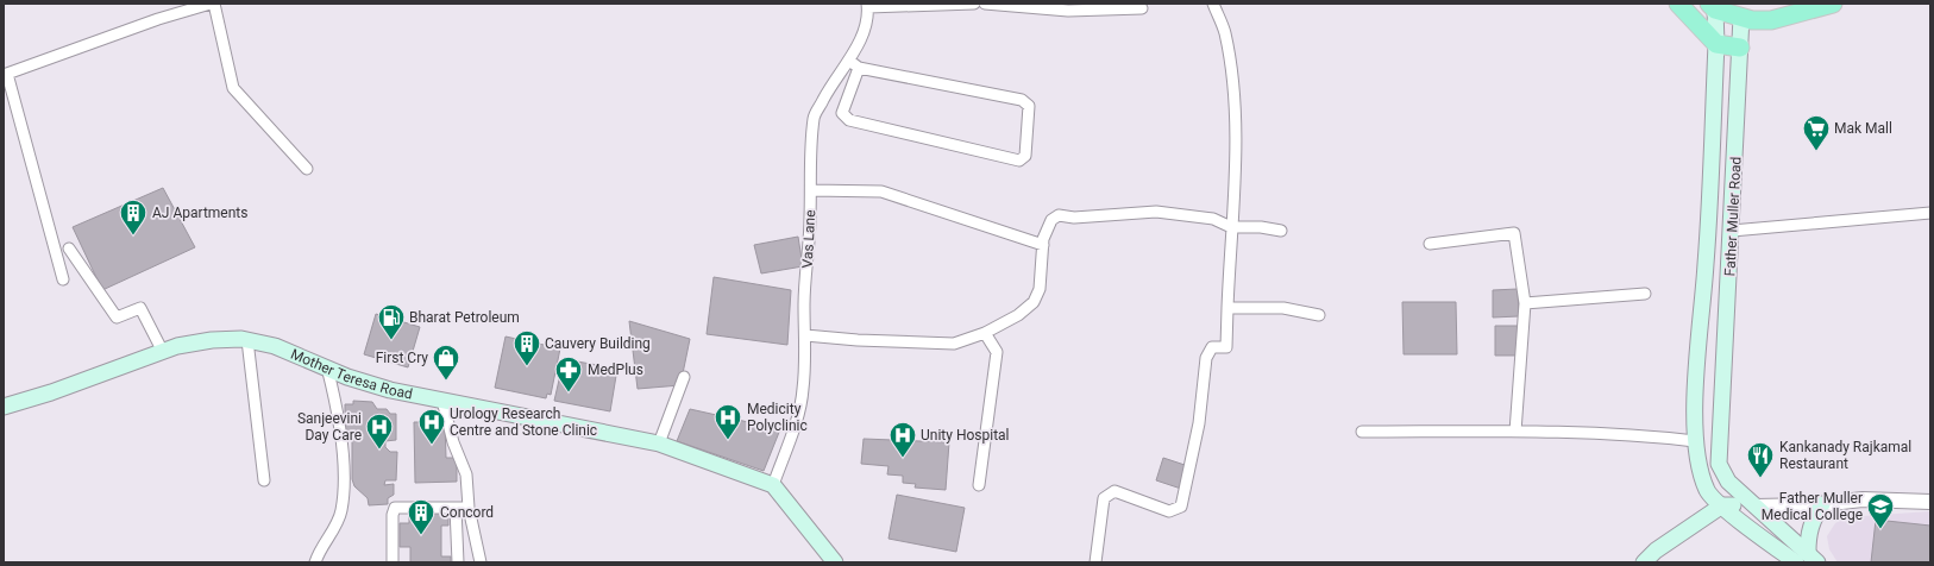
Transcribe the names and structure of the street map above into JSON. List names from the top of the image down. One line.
{"streets":{"main road":["Father Muller Road","Mother Teresa Road"],"street":["Vas Lane"]},"crossings":[["Vas Lane","Mother Teresa Road"]],"places":{"supermarket":["Mak Mall"],"building":["AJ Apartments","Cauvery Building","Concord"],"fuel station":["Bharat Petroleum"],"shop":["First Cry"],"pharmacy":["MedPlus"],"hospital":["Medicity Polyclinic","Urology Research Centre and Stone Clinic","Sanjeevini Day Care","Unity Hospital"],"restaurant":["Kankanady Rajkamal Restaurant"],"school or university":["Father Muller Medical College"]}}
